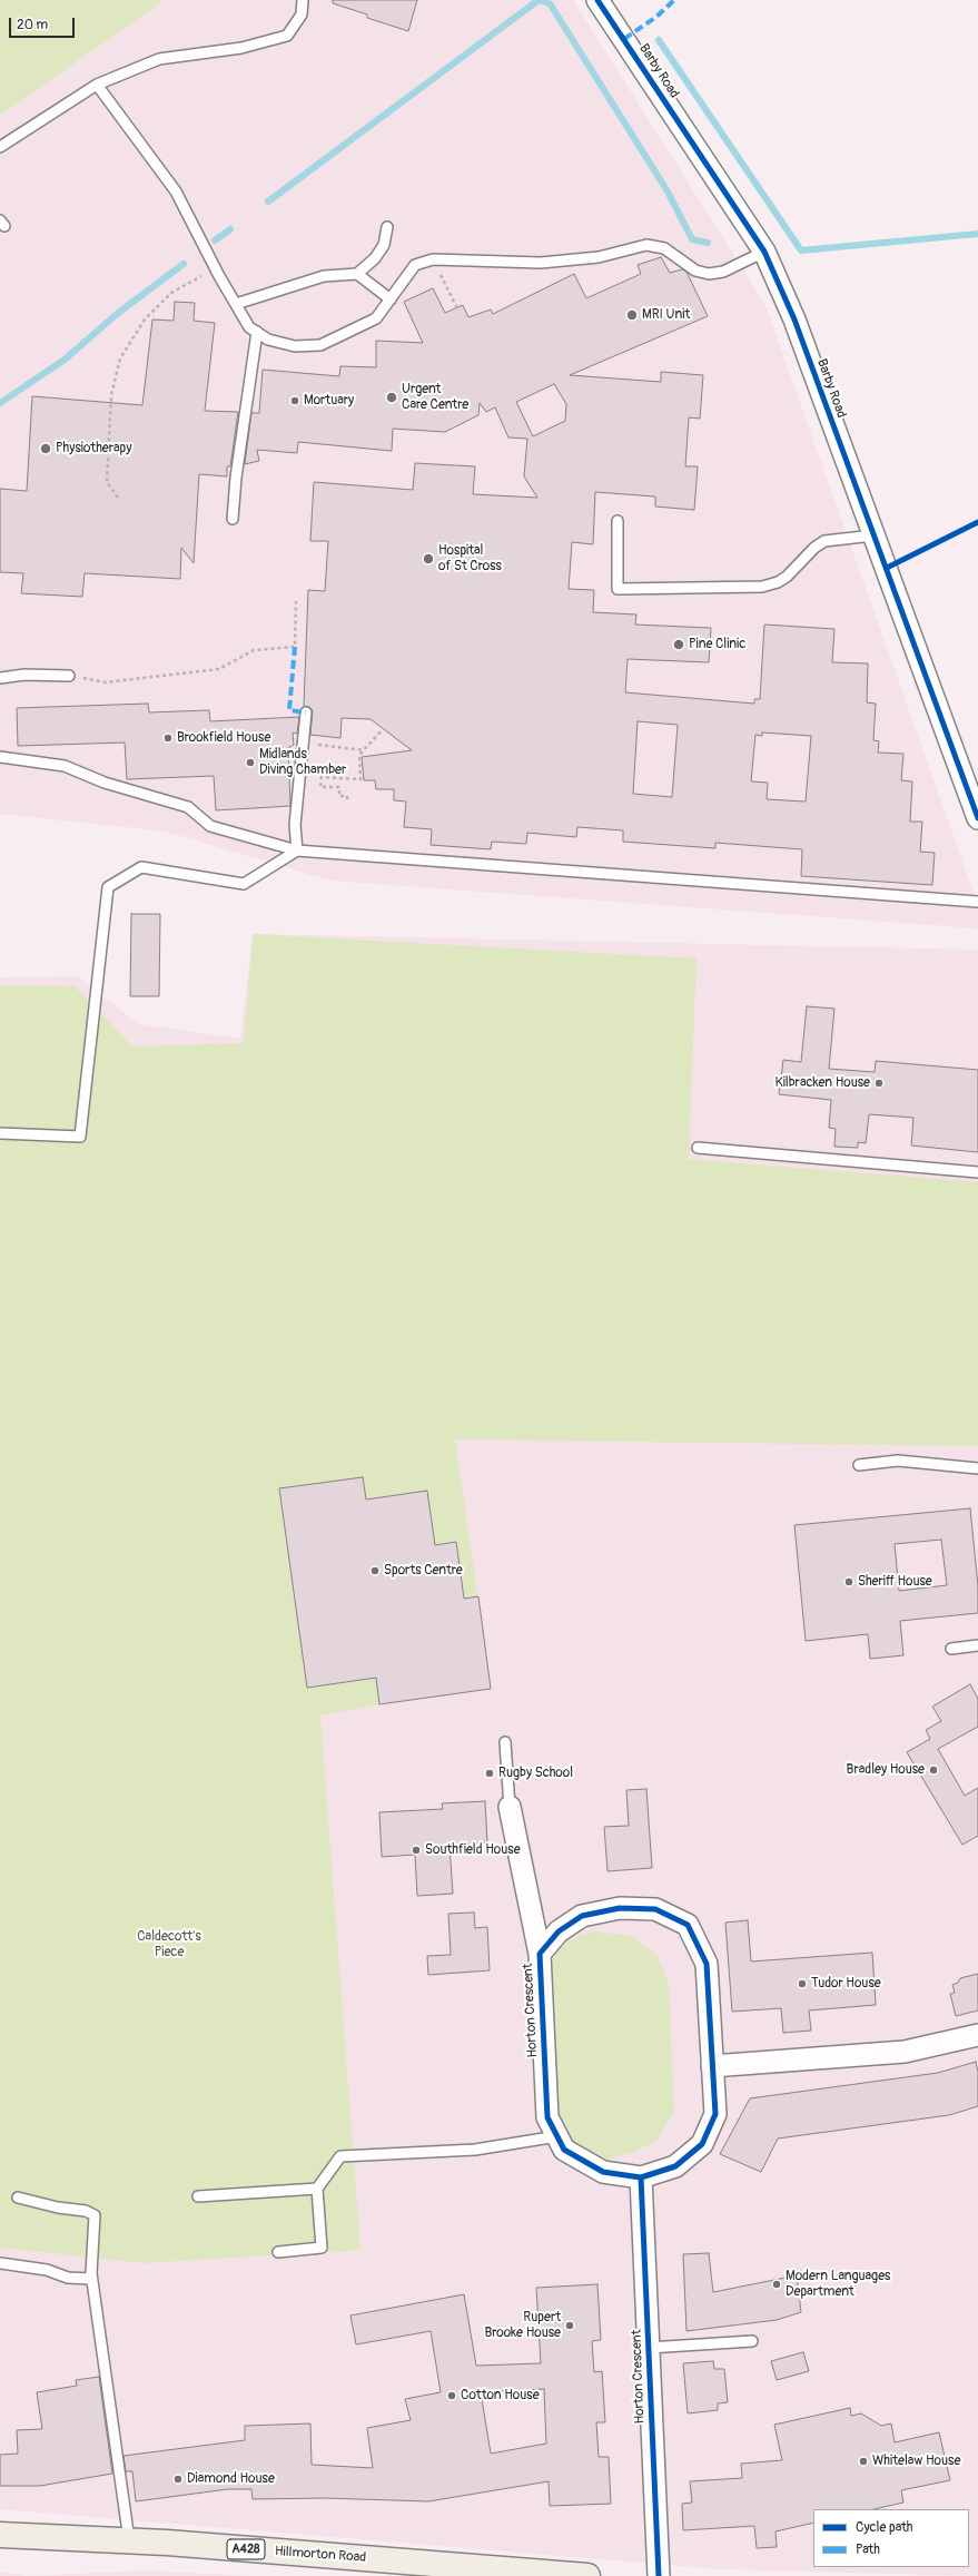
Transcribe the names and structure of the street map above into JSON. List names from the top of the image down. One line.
{"streets":{"highway":["A428","Hillmorton Road"],"street":["Barby Road","Horton Crescent"]},"parks":["Caldecott's Piece"],"places":["MRI Unit","Urgent Care Centre","Mortuary","Physiotherapy","Hospital of St Cross","Pine Clinic","Brookfield House","Midlands Diving Chamber","Kilbracken House","Sports Centre","Sheriff House","Bradley House","Rugby School","Southfield House","Tudor House","Modern Languages Department","Rupert Brooke House","Cotton House","Whitelaw House","Diamond House"],"legend":["Cycle path","Path"],"scale_bar":"20 m"}
